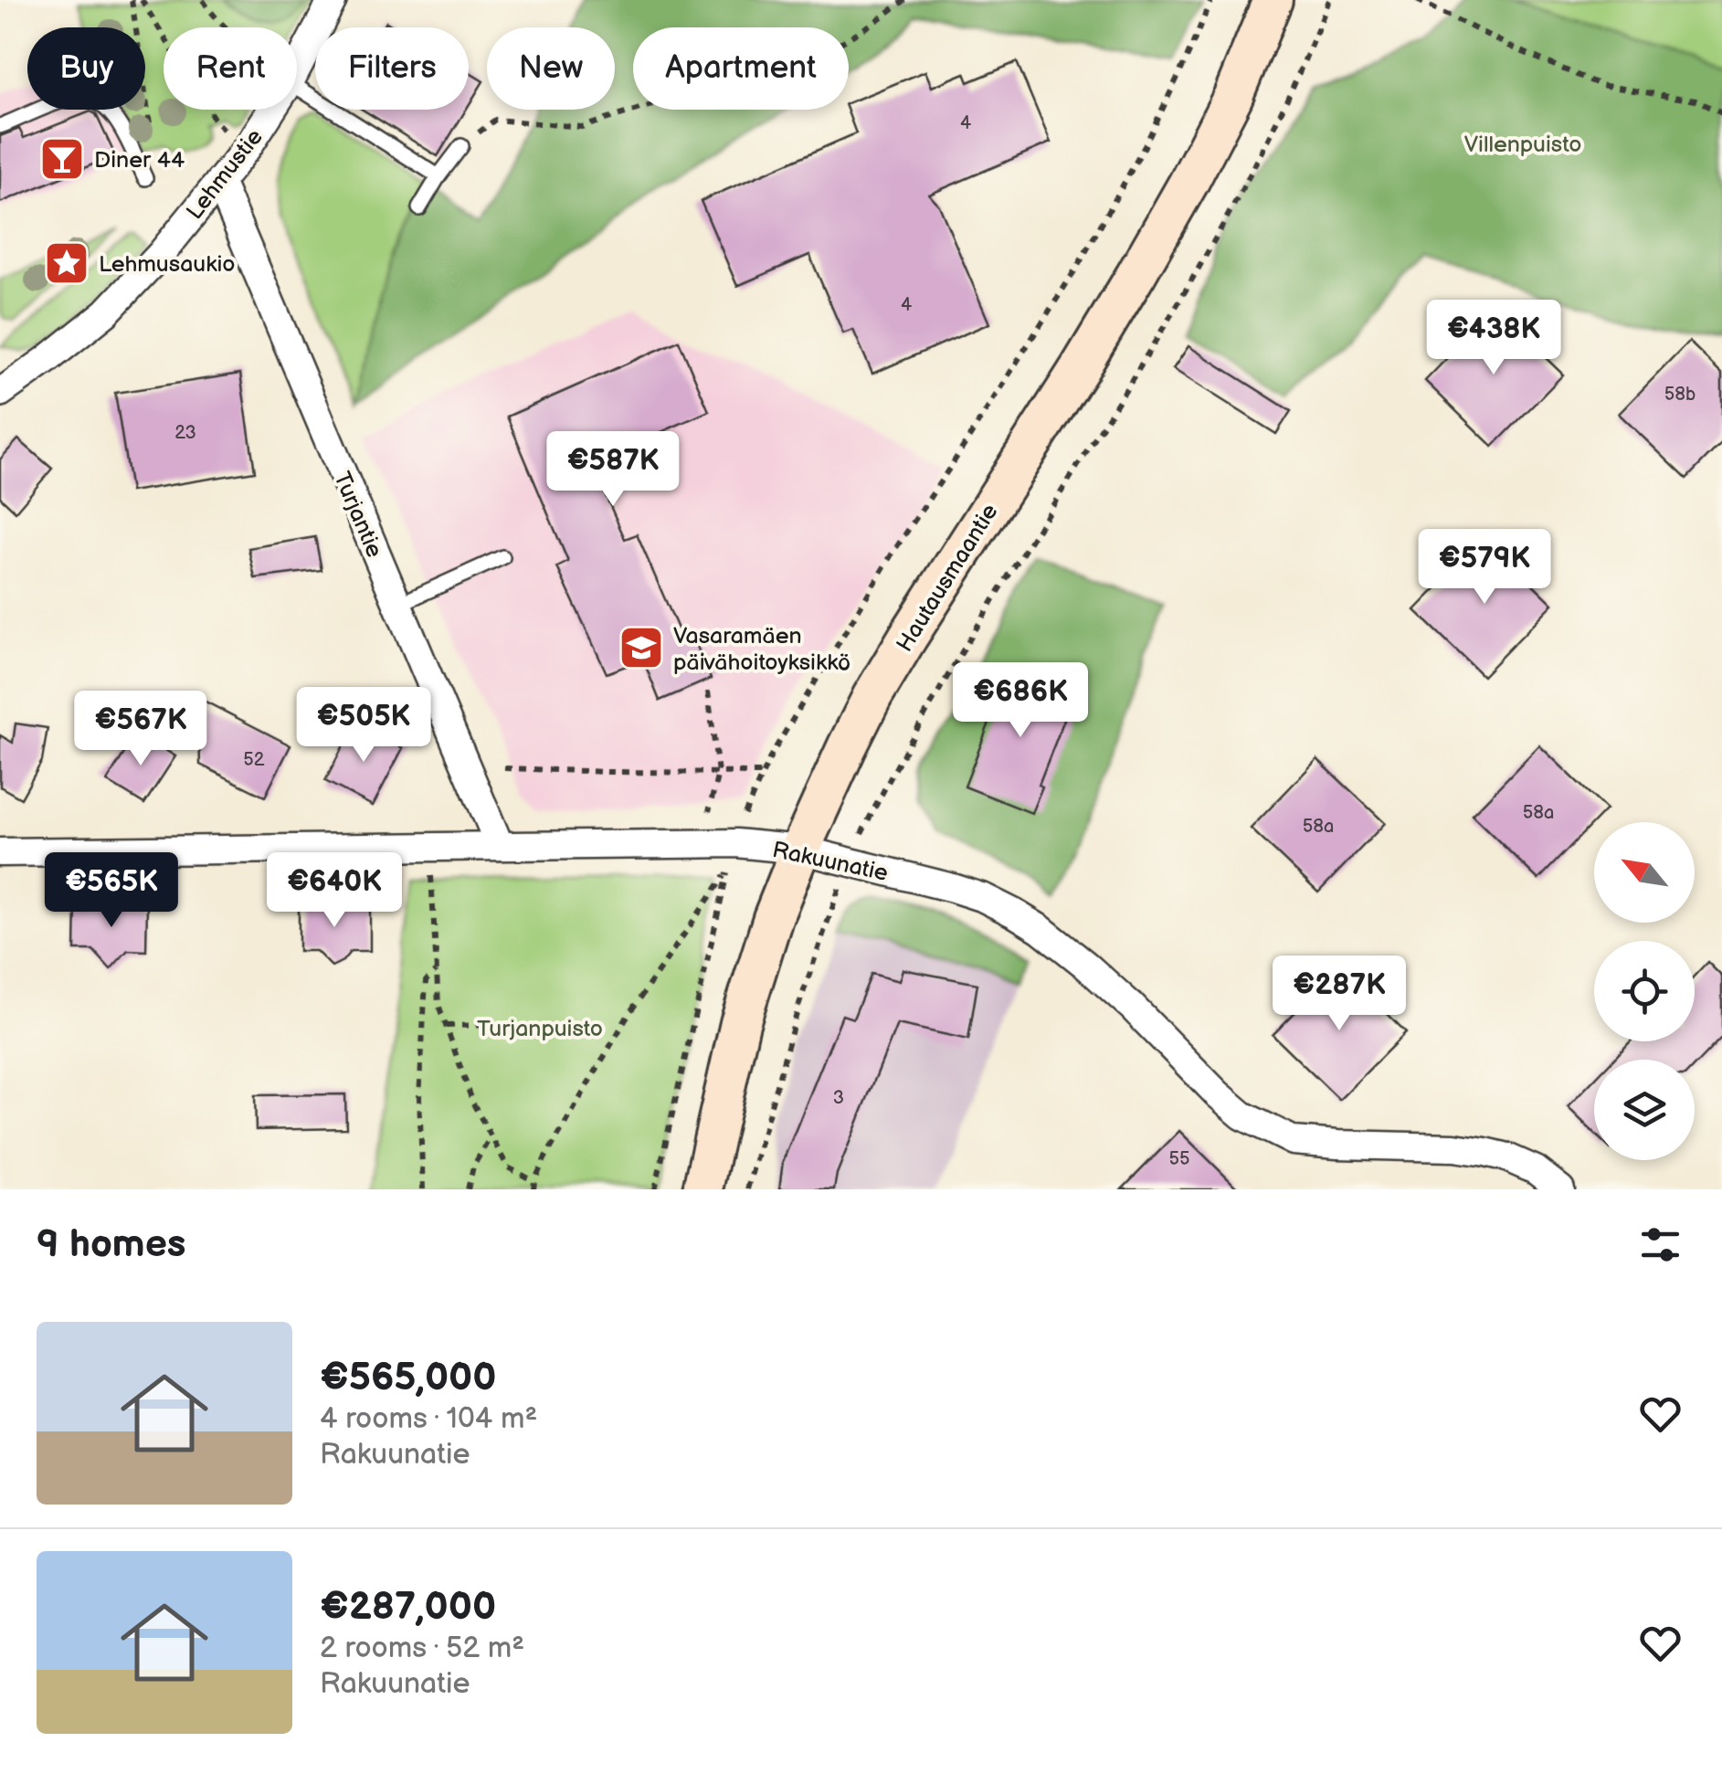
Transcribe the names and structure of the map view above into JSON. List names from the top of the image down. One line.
{"streets":{"street":["Lehmustie","Turjantie","Hautausmaantie","Rakuunatie"]},"crossings":[["Lehmustie","Turjantie"],["Turjantie","Rakuunatie"],["Hautausmaantie","Rakuunatie"]],"parks":["Villenpuisto","Turjanpuisto"],"places":{"bar":["Diner 44"],"place":["Lehmusaukio"],"school or university":["Vasaramäen päivähoitoyksikkö"]},"house_numbers":["4","4","58b","23","52","58a","58a","3","55"],"north":"top left","page":{"chip":["Buy","Rent","Filters","New","Apartment"],"price":["€438K","€587K","€579K","€686K","€505K","€567K","€565K","€640K","€287K"],"heading":"9 homes","list":[{"name":"€565,000","note":"4 rooms · 104 m² · Rakuunatie"},{"name":"€287,000","note":"2 rooms · 52 m² · Rakuunatie"}]}}
